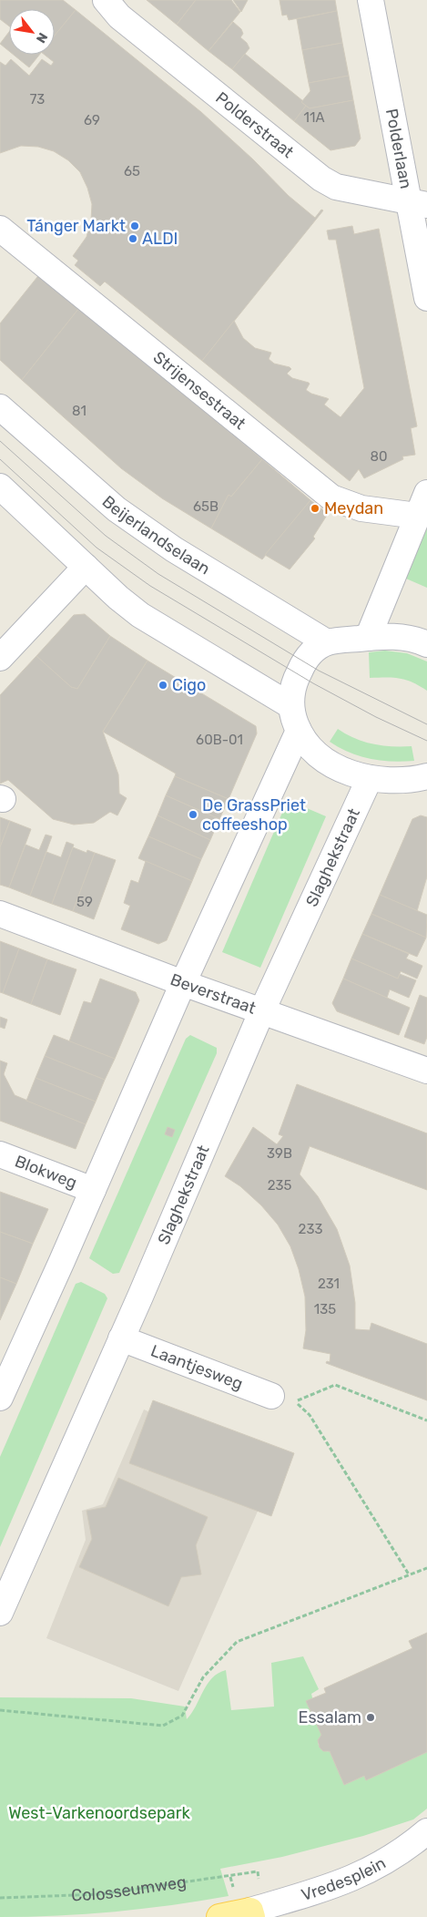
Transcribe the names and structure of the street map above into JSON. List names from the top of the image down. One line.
{"streets":{"street":["Polderstraat","Polderlaan","Strijensestraat","Beijerlandselaan","Slaghekstraat","Beverstraat","Blokweg","Laantjesweg","Vredesplein"],"path":["Colosseumweg"]},"crossings":[["Polderstraat","Polderlaan"],["Slaghekstraat","Beverstraat"],["Slaghekstraat","Laantjesweg"]],"parks":["West-Varkenoordsepark"],"places":["Tánger Markt","ALDI","Meydan","Cigo","De GrassPriet coffeeshop","Essalam"],"house_numbers":["73","11A","69","65","81","80","65B","60B-01","59","39B","235","233","231","135"],"north":"bottom right"}
